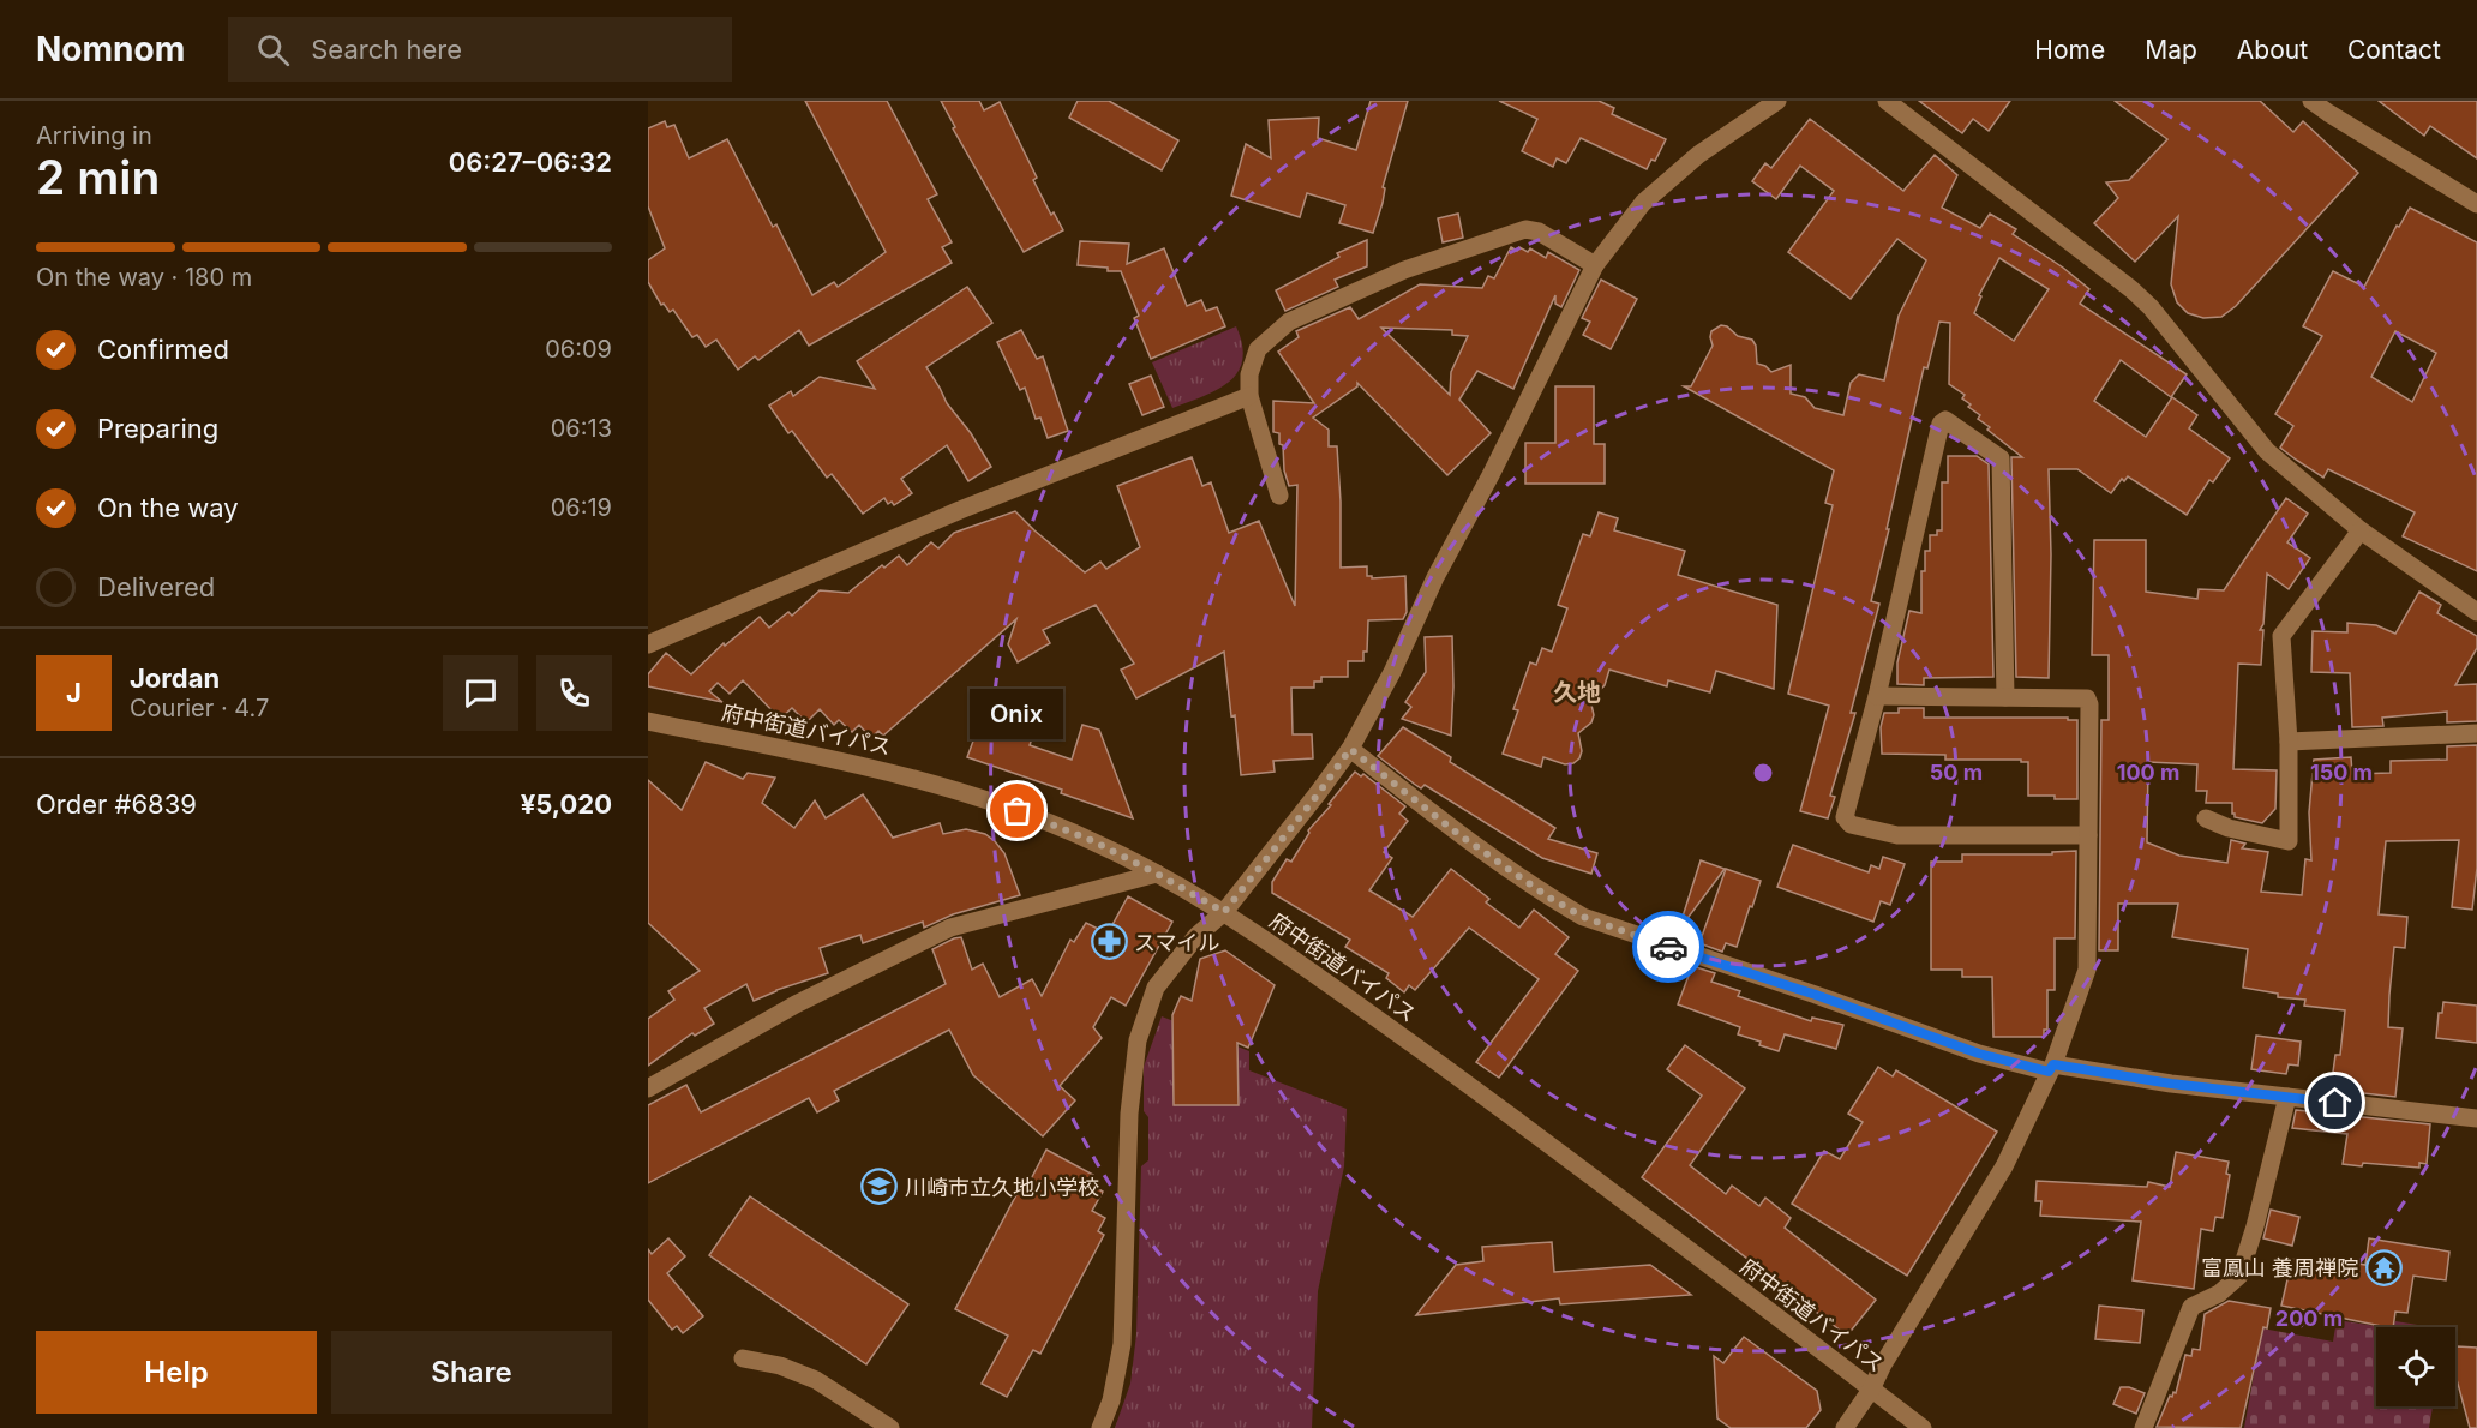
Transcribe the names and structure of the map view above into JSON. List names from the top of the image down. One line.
{"streets":{"street":["府中街道バイパス"]},"districts":["久地"],"places":{"other":["Onix"],"pharmacy":["スマイル"],"school or university":["川崎市立久地小学校"],"temple":["富鳳山 養周禅院"]},"page":{"header":"Nomnom","search":"Search here","nav":["Home","Map","About","Contact"],"heading":["2 min","Arriving in","06:27–06:32"],"panel":["Jordan","Courier · 4.7","Order #6839","¥5,020"],"bar":"On the way · 180 m","list":[["Confirmed","06:09"],["Preparing","06:13"],["On the way","06:19"],"Delivered"],"round":"J","bubble":"Onix","buttons":["Help","Share"]},"rings":["50 m","100 m","150 m","200 m"]}
